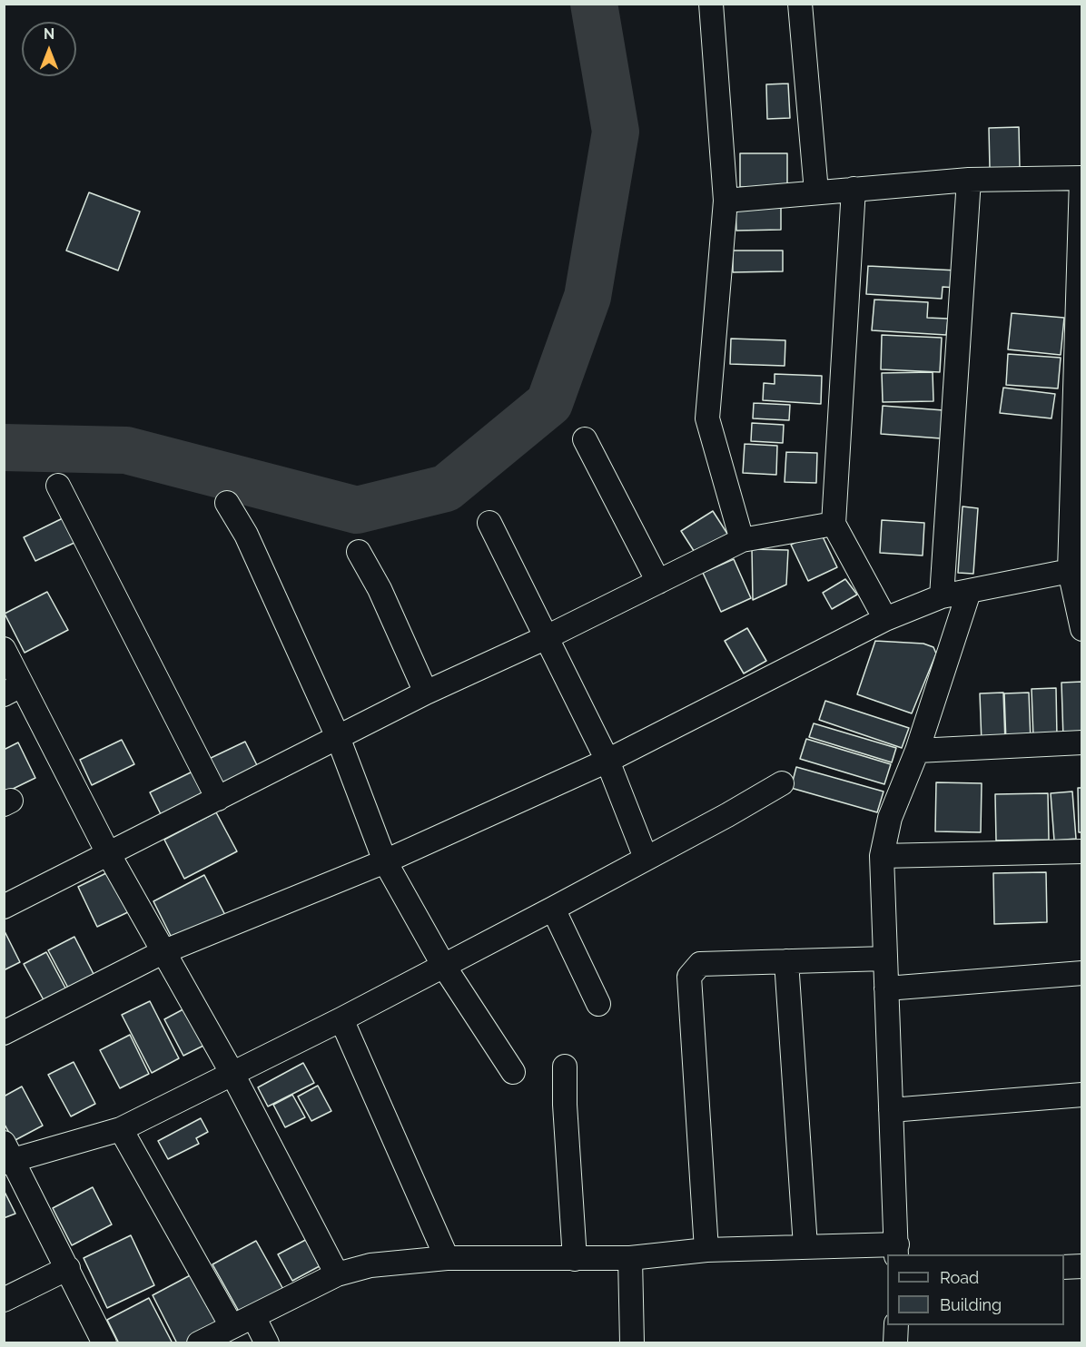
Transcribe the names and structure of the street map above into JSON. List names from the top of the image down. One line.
{"legend":["Road","Building"],"north":"top"}
